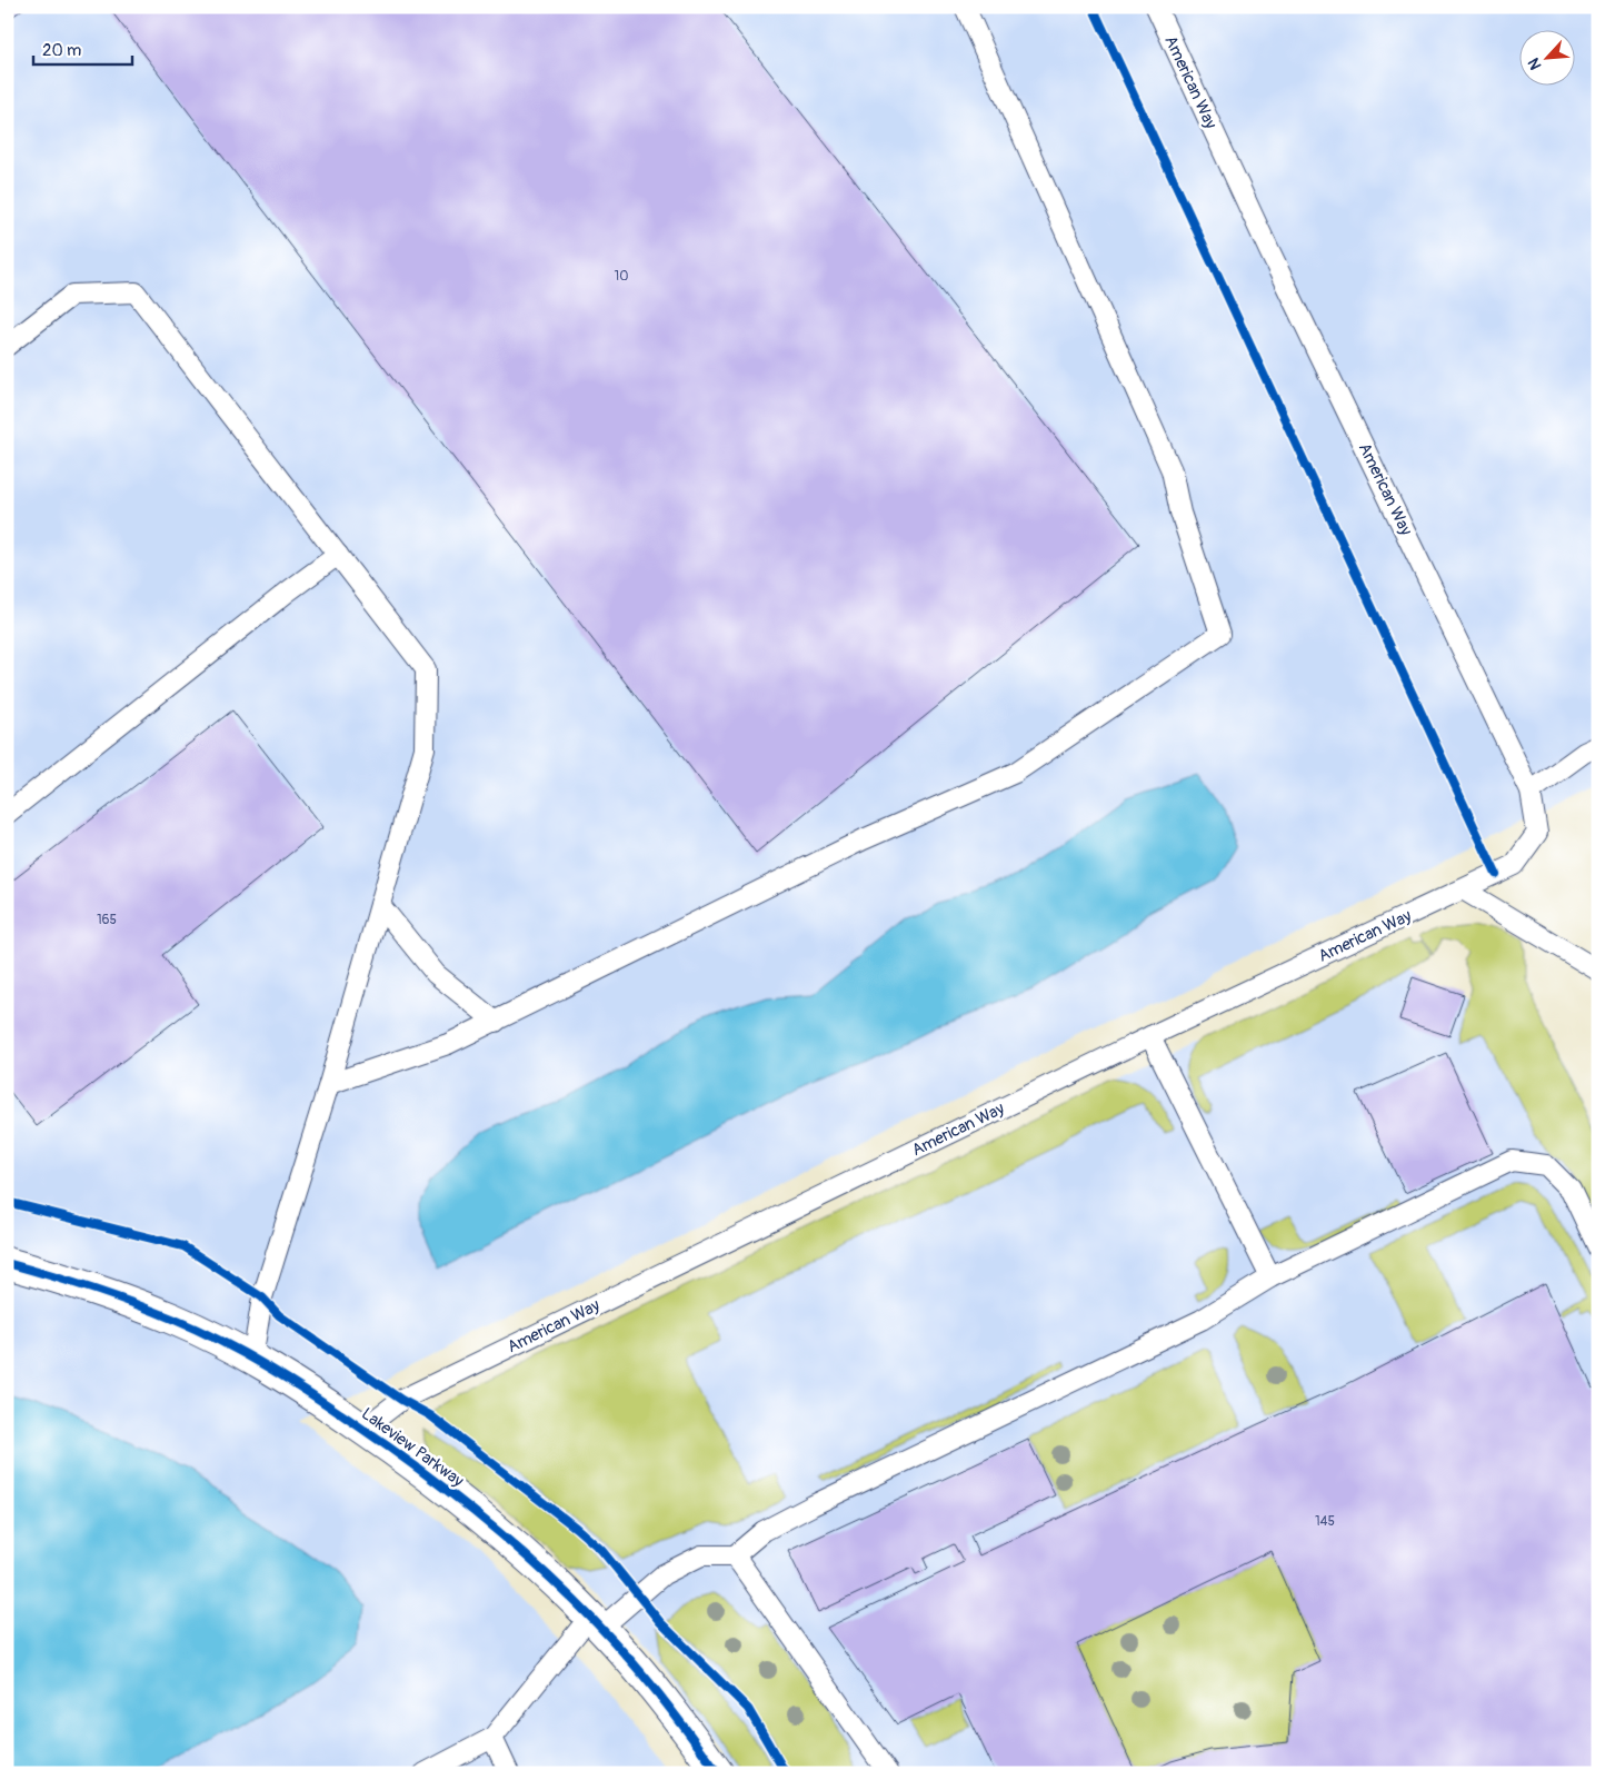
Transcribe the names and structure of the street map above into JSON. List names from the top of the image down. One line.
{"streets":{"street":["Lakeview Parkway"],"lane":["American Way"]},"crossings":[["American Way","Lakeview Parkway"]],"house_numbers":["10","165","145"],"scale_bar":"20 m","north":"bottom left"}
